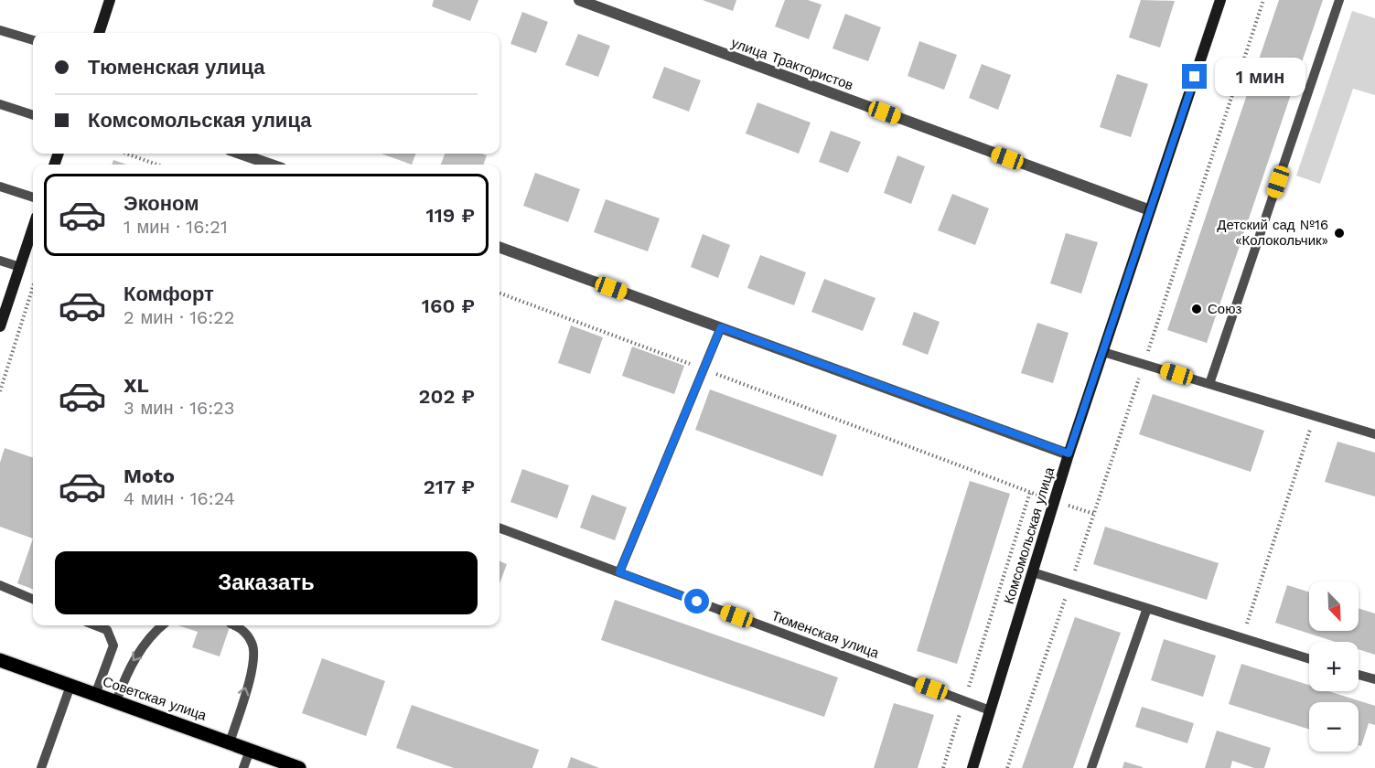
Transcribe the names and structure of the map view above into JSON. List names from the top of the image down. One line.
{"streets":{"main road":["Советская улица"],"street":["улица Трактористов","Комсомольская улица"],"lane":["Тюменская улица"]},"crossings":[["улица Трактористов","Комсомольская улица"],["Комсомольская улица","Тюменская улица"]],"places":["Детский сад №16 «Колокольчик»","Союз"],"north":"bottom right","page":{"banner":["Тюменская улица","Комсомольская улица"],"bubble":"1 мин","list":[{"name":"Эконом","note":"1 мин · 16:21","value":"119 ₽"},{"name":"Комфорт","note":"2 мин · 16:22","value":"160 ₽"},{"name":"XL","note":"3 мин · 16:23","value":"202 ₽"},{"name":"Moto","note":"4 мин · 16:24","value":"217 ₽"}],"buttons":"Заказать","map_buttons":["+","−"]}}
